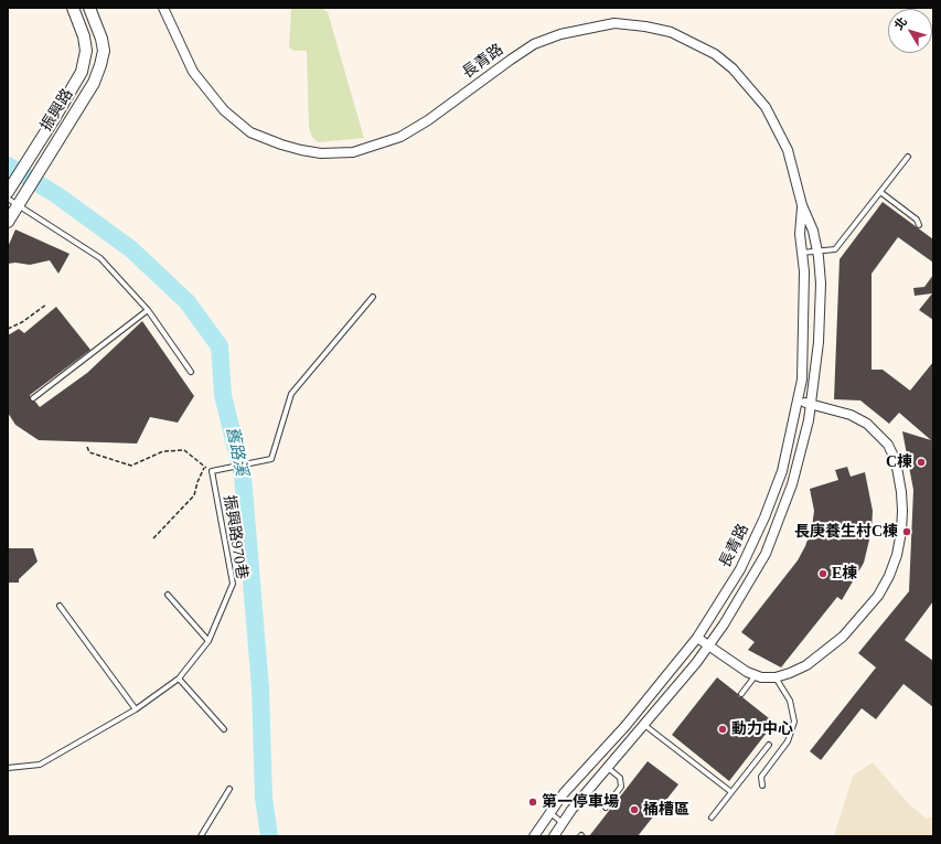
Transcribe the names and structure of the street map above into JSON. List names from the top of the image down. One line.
{"streets":{"street":["長青路","振興路"],"lane":["振興路970巷"]},"water":["舊路溪"],"places":["C棟","長庚養生村C棟","E棟","動力中心","第一停車場","桶槽區"],"north":"top left"}
